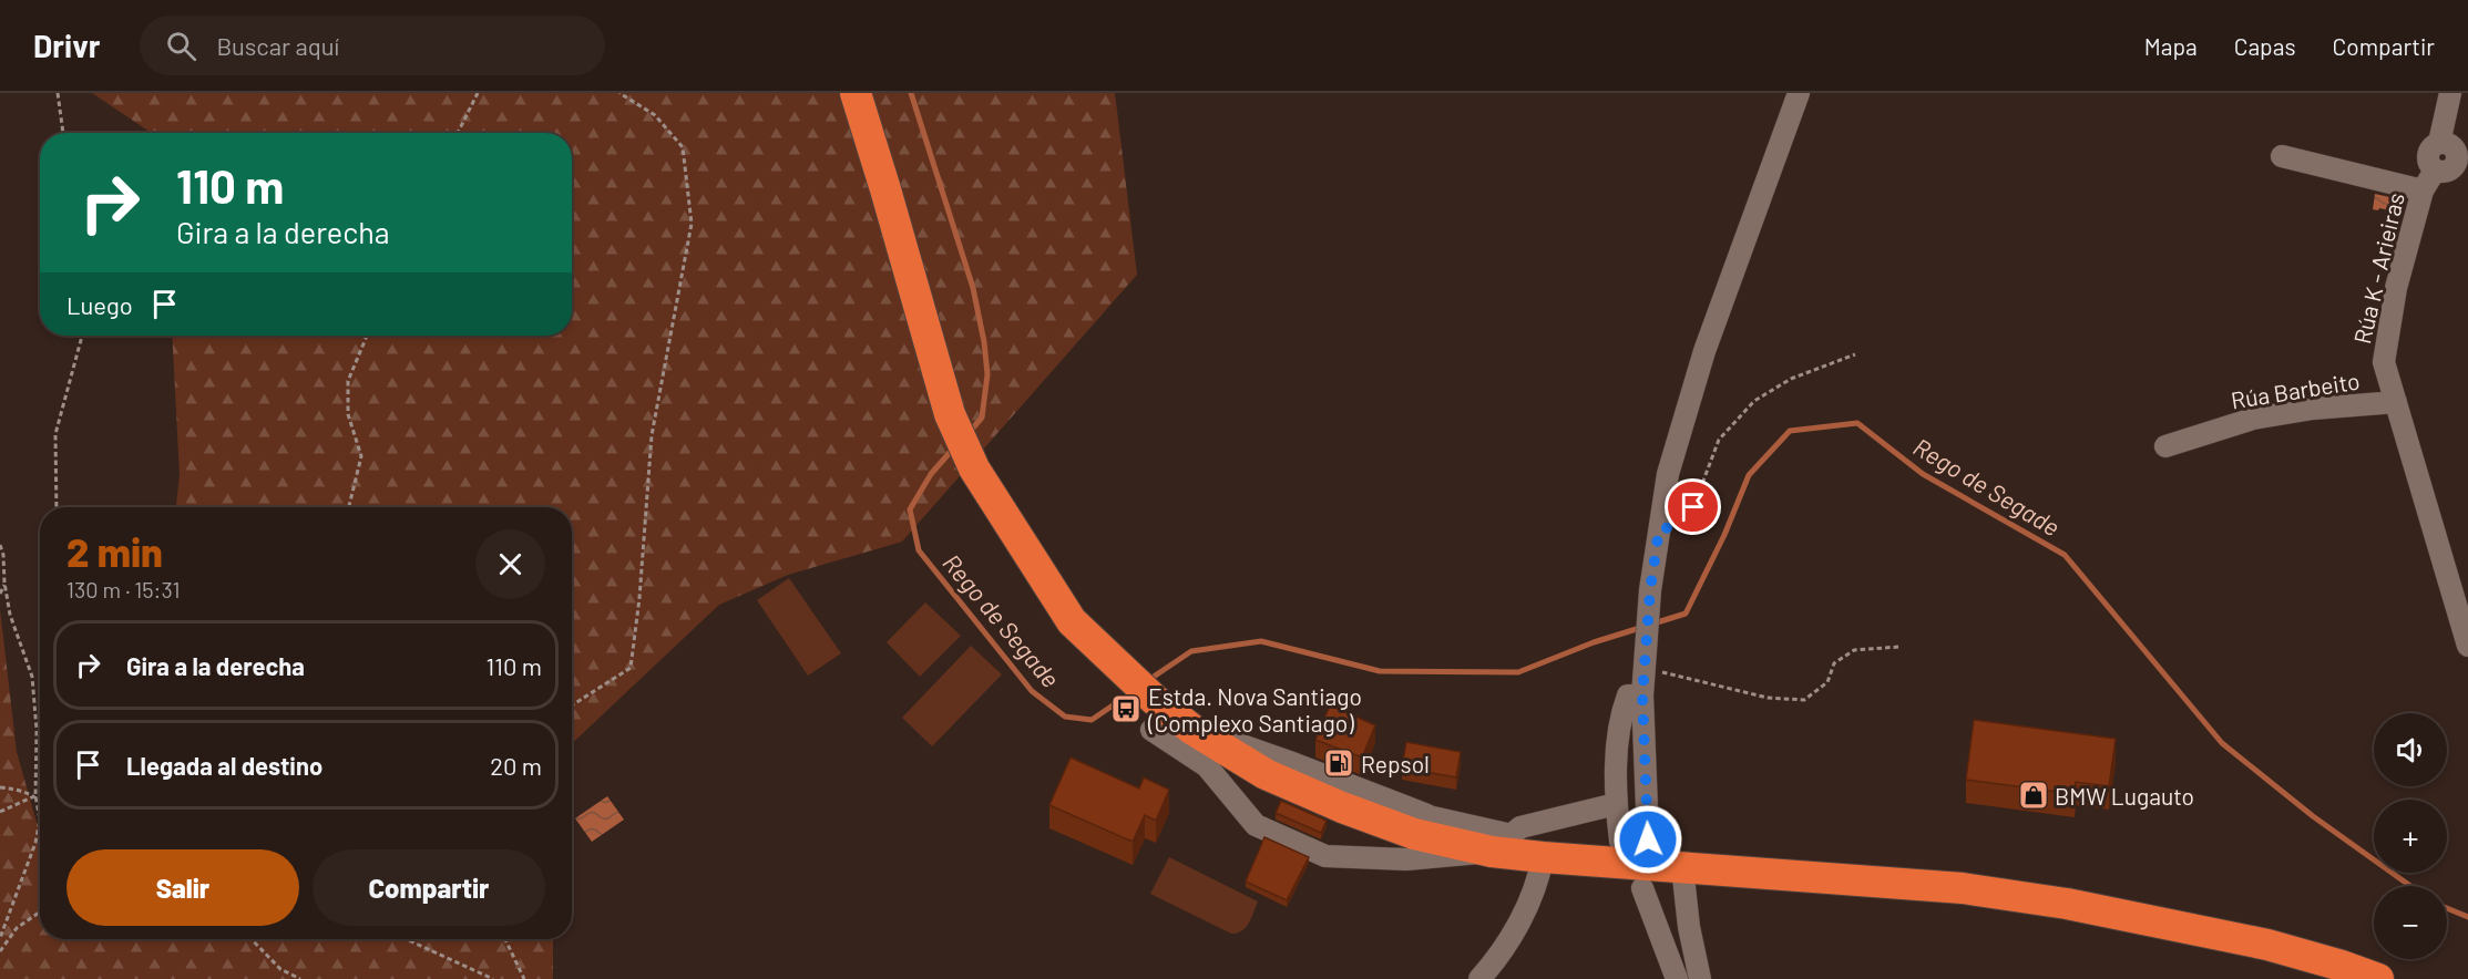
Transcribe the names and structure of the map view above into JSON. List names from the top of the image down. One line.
{"streets":{"street":["Rúa K - Arieiras","Rúa Barbeito"]},"crossings":[["Rúa K - Arieiras","Rúa Barbeito"]],"water":["Rego de Segade"],"places":{"bus stop":["Estda. Nova Santiago (Complexo Santiago)"],"fuel station":["Repsol"],"shop":["BMW Lugauto"]},"page":{"header":"Drivr","search":"Buscar aquí","nav":["Mapa","Capas","Compartir"],"turn":["110 m","Gira a la derecha"],"then":"Luego","heading":["2 min","130 m · 15:31"],"list":[{"name":"Gira a la derecha","value":"110 m"},{"name":"Llegada al destino","value":"20 m"}],"map_buttons":["+","−"],"buttons":["Salir","Compartir"]}}
